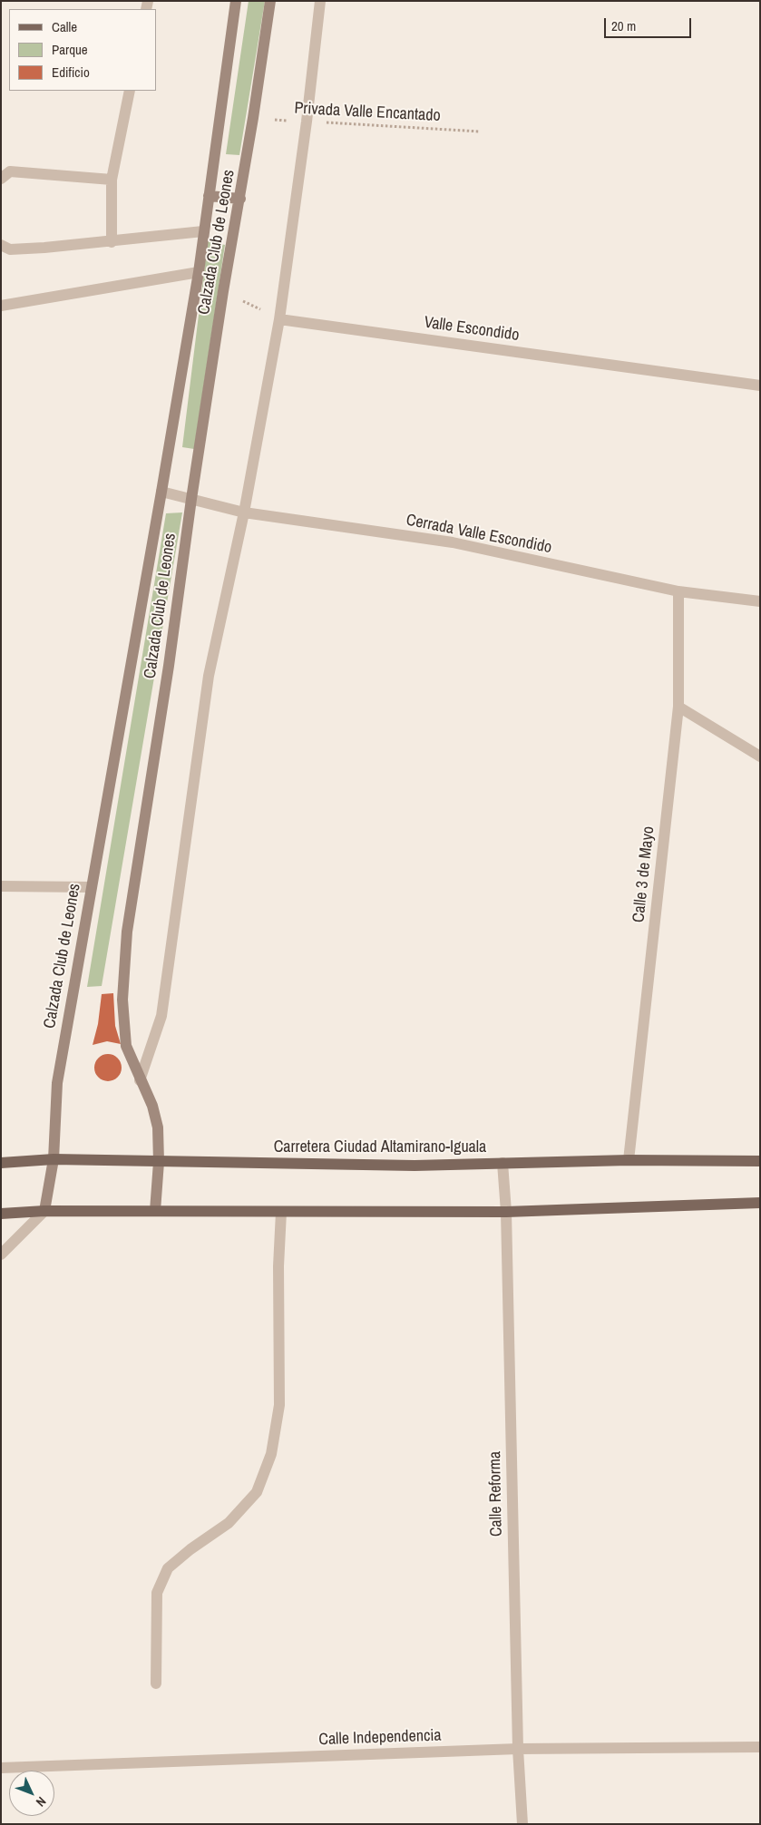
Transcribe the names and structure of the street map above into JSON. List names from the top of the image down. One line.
{"streets":{"main road":["Calzada Club de Leones","Carretera Ciudad Altamirano-Iguala"],"street":["Valle Escondido","Cerrada Valle Escondido","Calle 3 de Mayo","Calle Reforma","Calle Independencia"],"path":["Privada Valle Encantado"]},"crossings":[["Privada Valle Encantado","Calzada Club de Leones"],["Calzada Club de Leones","Cerrada Valle Escondido"],["Calzada Club de Leones","Carretera Ciudad Altamirano-Iguala"],["Cerrada Valle Escondido","Calle 3 de Mayo"],["Calle 3 de Mayo","Carretera Ciudad Altamirano-Iguala"],["Carretera Ciudad Altamirano-Iguala","Calle Reforma"],["Calle Reforma","Calle Independencia"]],"legend":["Calle","Parque","Edificio"],"scale_bar":"20 m","north":"bottom right"}
